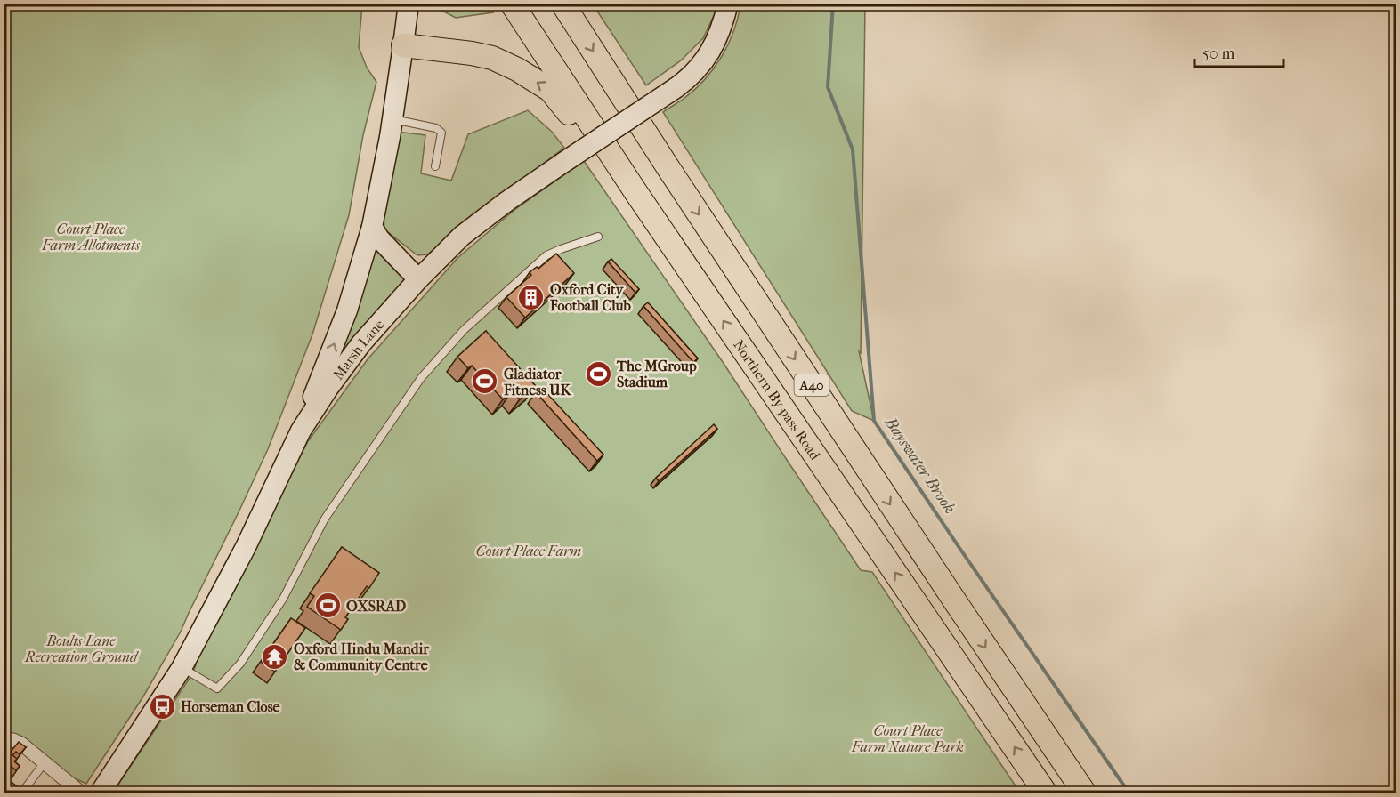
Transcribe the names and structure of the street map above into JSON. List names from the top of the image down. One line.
{"streets":{"highway":["A40","Northern By-pass Road"],"main road":["Marsh Lane"]},"water":["Bayswater Brook"],"parks":["Court Place Farm Allotments","Court Place Farm","Boults Lane Recreation Ground","Court Place Farm Nature Park"],"places":{"building":["Oxford City Football Club"],"sports":["The MGroup Stadium","Gladiator Fitness UK","OXSRAD"],"temple":["Oxford Hindu Mandir & Community Centre"],"bus stop":["Horseman Close"]},"scale_bar":"50 m"}
